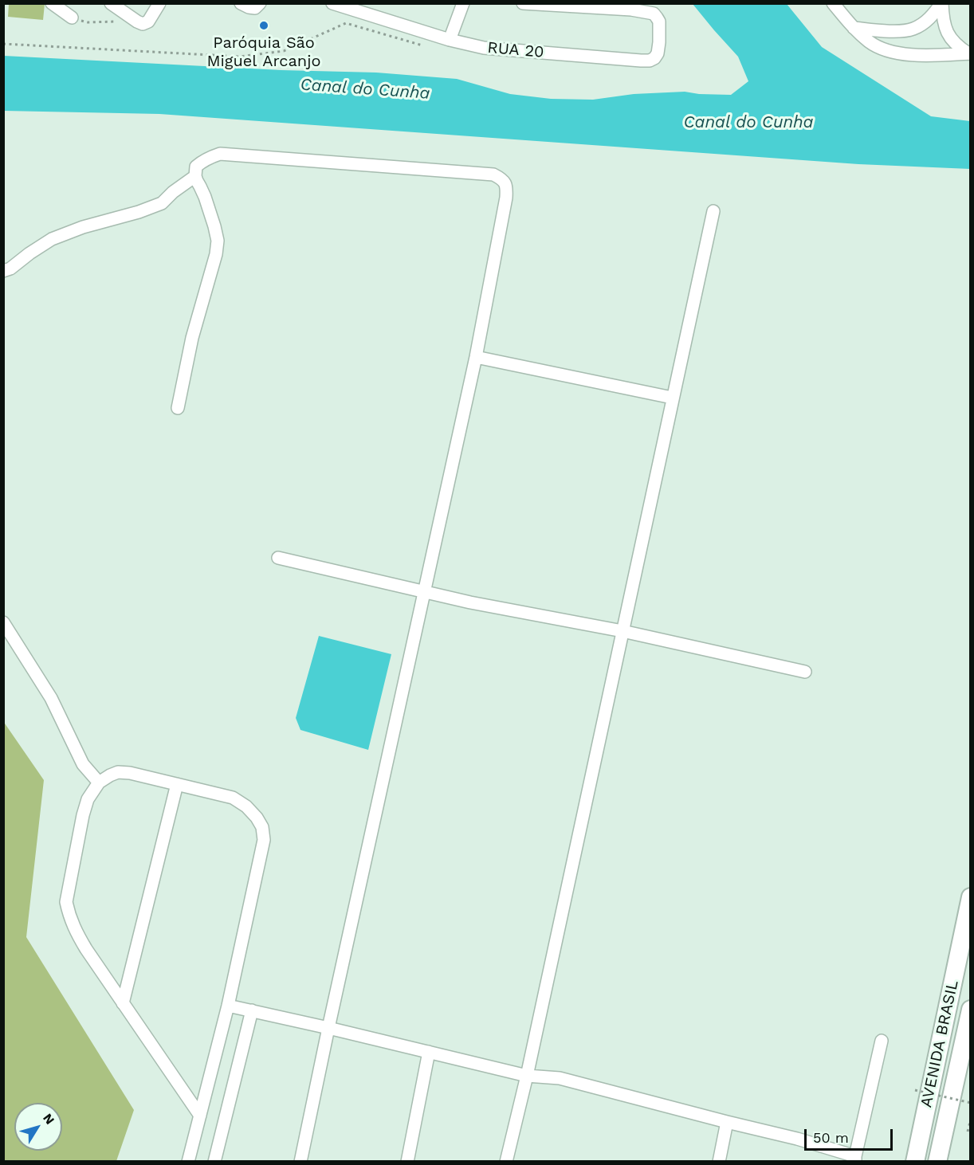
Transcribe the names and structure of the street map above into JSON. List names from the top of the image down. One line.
{"streets":{"highway":["AVENIDA BRASIL"],"street":["RUA 20"]},"water":["Canal do Cunha"],"places":["Paróquia São Miguel Arcanjo"],"scale_bar":"50 m","north":"top right"}
